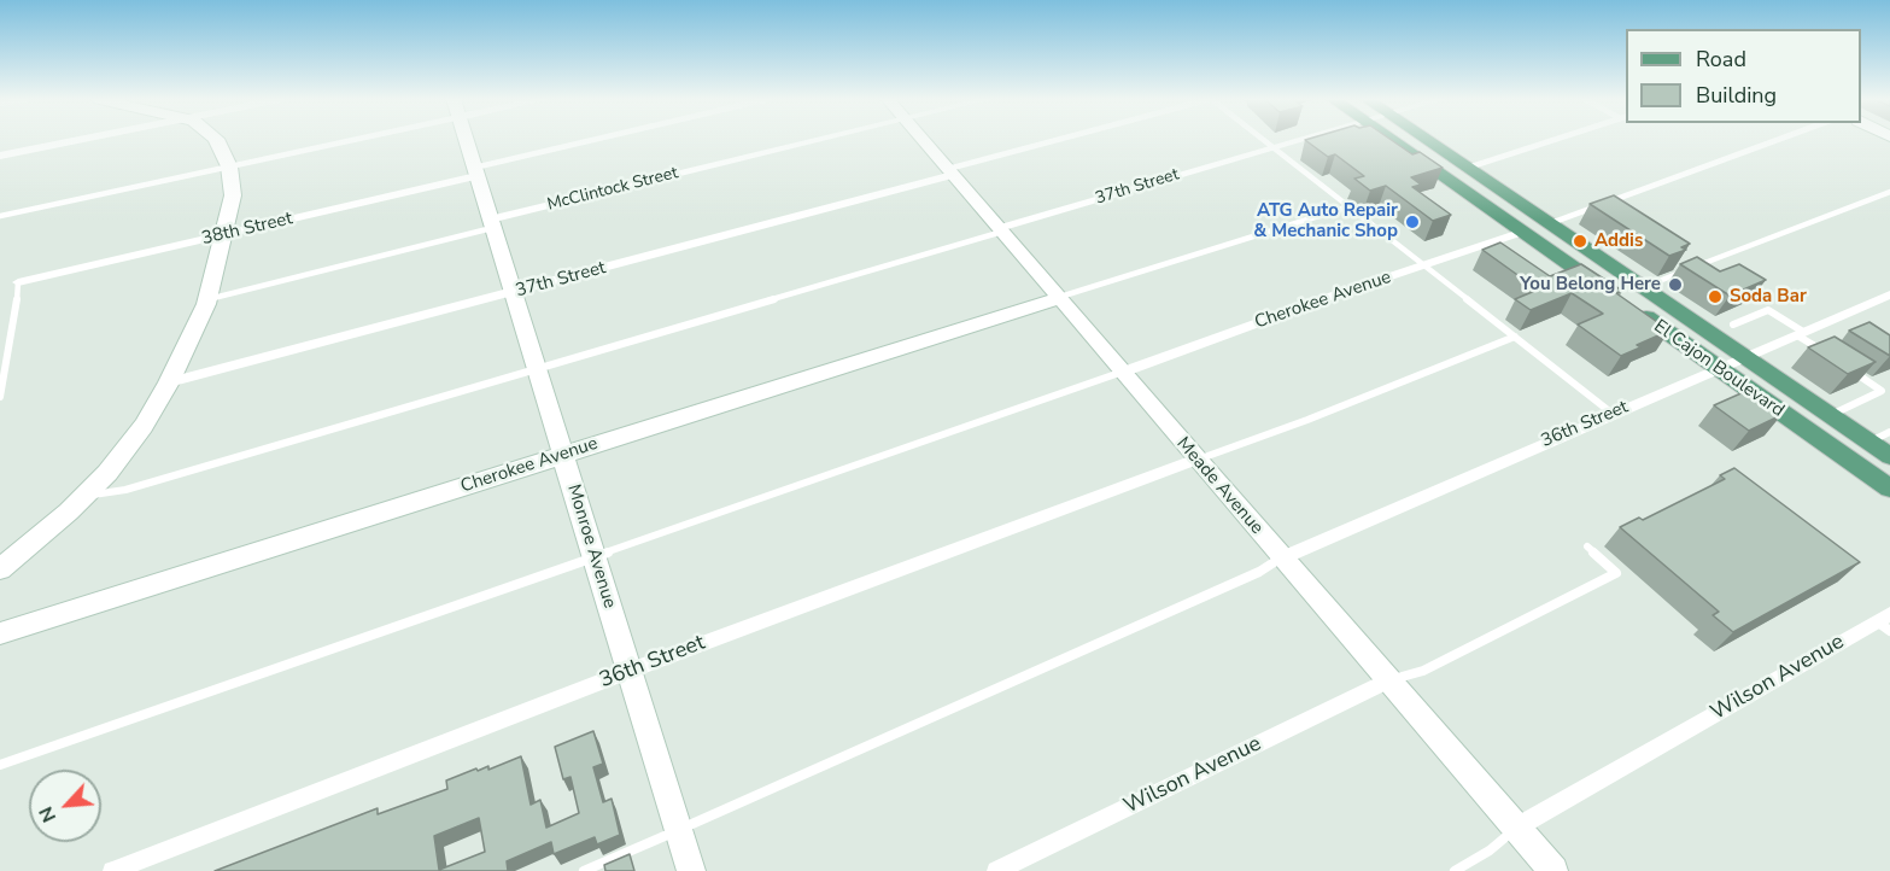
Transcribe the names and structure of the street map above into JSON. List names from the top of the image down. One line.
{"streets":{"main road":["El Cajon Boulevard"],"street":["37th Street","McClintock Street","38th Street","Cherokee Avenue","36th Street","Meade Avenue","Monroe Avenue","Wilson Avenue"]},"crossings":[["37th Street","Meade Avenue"],["37th Street","Monroe Avenue"],["McClintock Street","Monroe Avenue"],["38th Street","Monroe Avenue"],["Cherokee Avenue","El Cajon Boulevard"],["Cherokee Avenue","Meade Avenue"],["Cherokee Avenue","Monroe Avenue"],["El Cajon Boulevard","36th Street"],["36th Street","Meade Avenue"],["36th Street","Monroe Avenue"],["Meade Avenue","Wilson Avenue"]],"places":["ATG Auto Repair & Mechanic Shop","Addis","You Belong Here","Soda Bar"],"legend":["Road","Building"],"north":"bottom left"}
